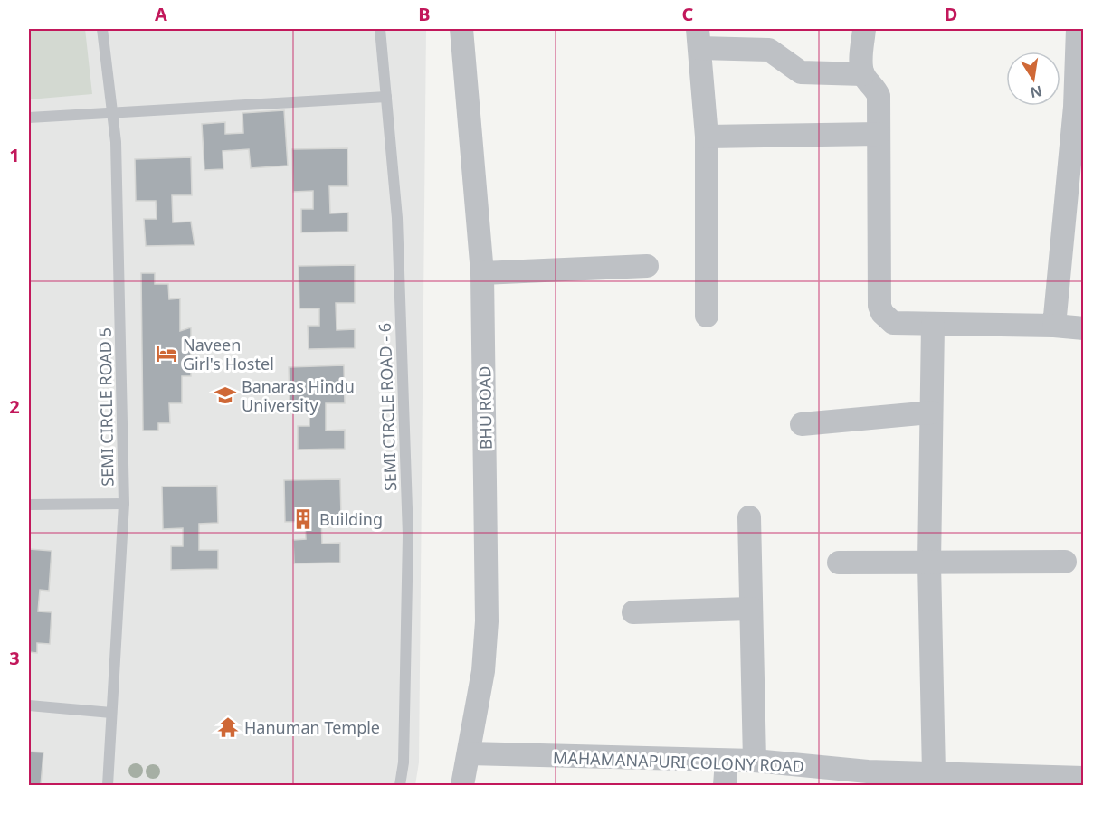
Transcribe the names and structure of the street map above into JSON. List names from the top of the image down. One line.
{"streets":{"street":["BHU ROAD","MAHAMANAPURI COLONY ROAD"],"lane":["SEMI CIRCLE ROAD 5","SEMI CIRCLE ROAD - 6"]},"crossings":[["BHU ROAD","MAHAMANAPURI COLONY ROAD"]],"places":{"hotel":["Naveen Girl's Hostel"],"school or university":["Banaras Hindu University"],"building":["Building"],"temple":["Hanuman Temple"]},"north":"bottom","grid":{"columns":["A","B","C","D"],"rows":["1","2","3"]}}
